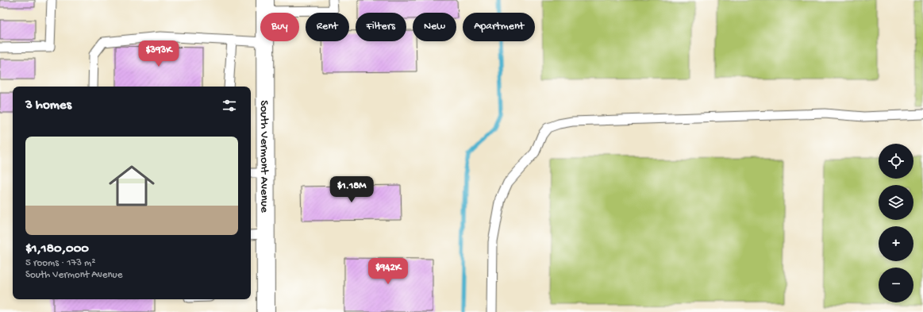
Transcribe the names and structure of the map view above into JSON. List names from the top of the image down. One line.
{"streets":{"street":["South Vermont Avenue"]},"page":{"chip":["Buy","Rent","Filters","New","Apartment"],"price":["$393K","$1.18M","$942K"],"heading":"3 homes","list":[{"name":"$1,180,000","note":"5 rooms · 173 m² · South Vermont Avenue"}],"map_buttons":["+","−"]}}
